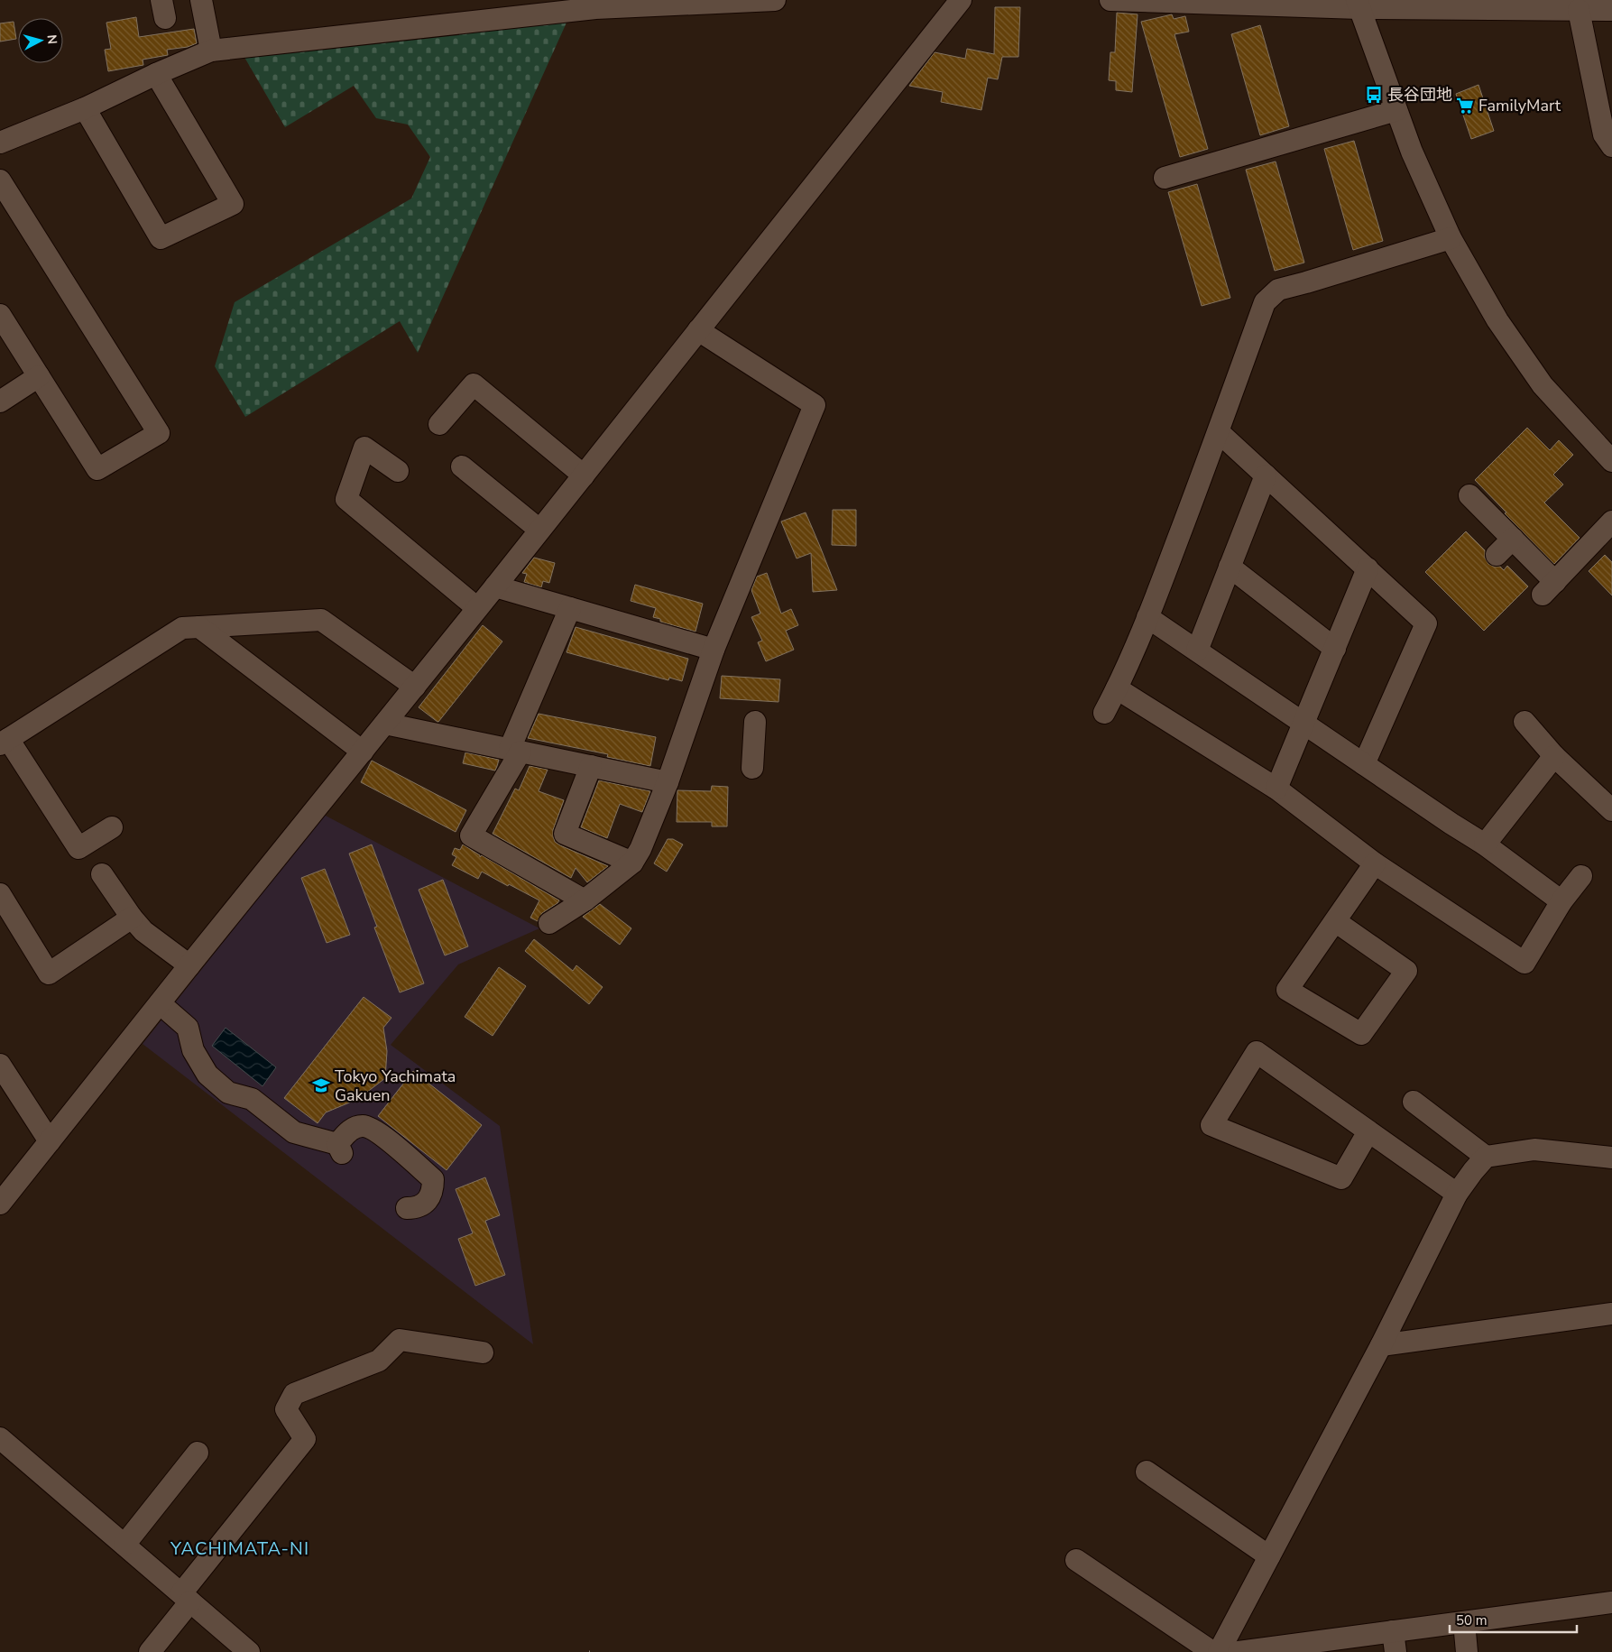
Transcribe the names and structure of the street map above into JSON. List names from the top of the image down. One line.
{"districts":["YACHIMATA-NI"],"places":{"bus stop":["長谷団地"],"supermarket":["FamilyMart"],"school or university":["Tokyo Yachimata Gakuen"]},"scale_bar":"50 m","north":"right"}
